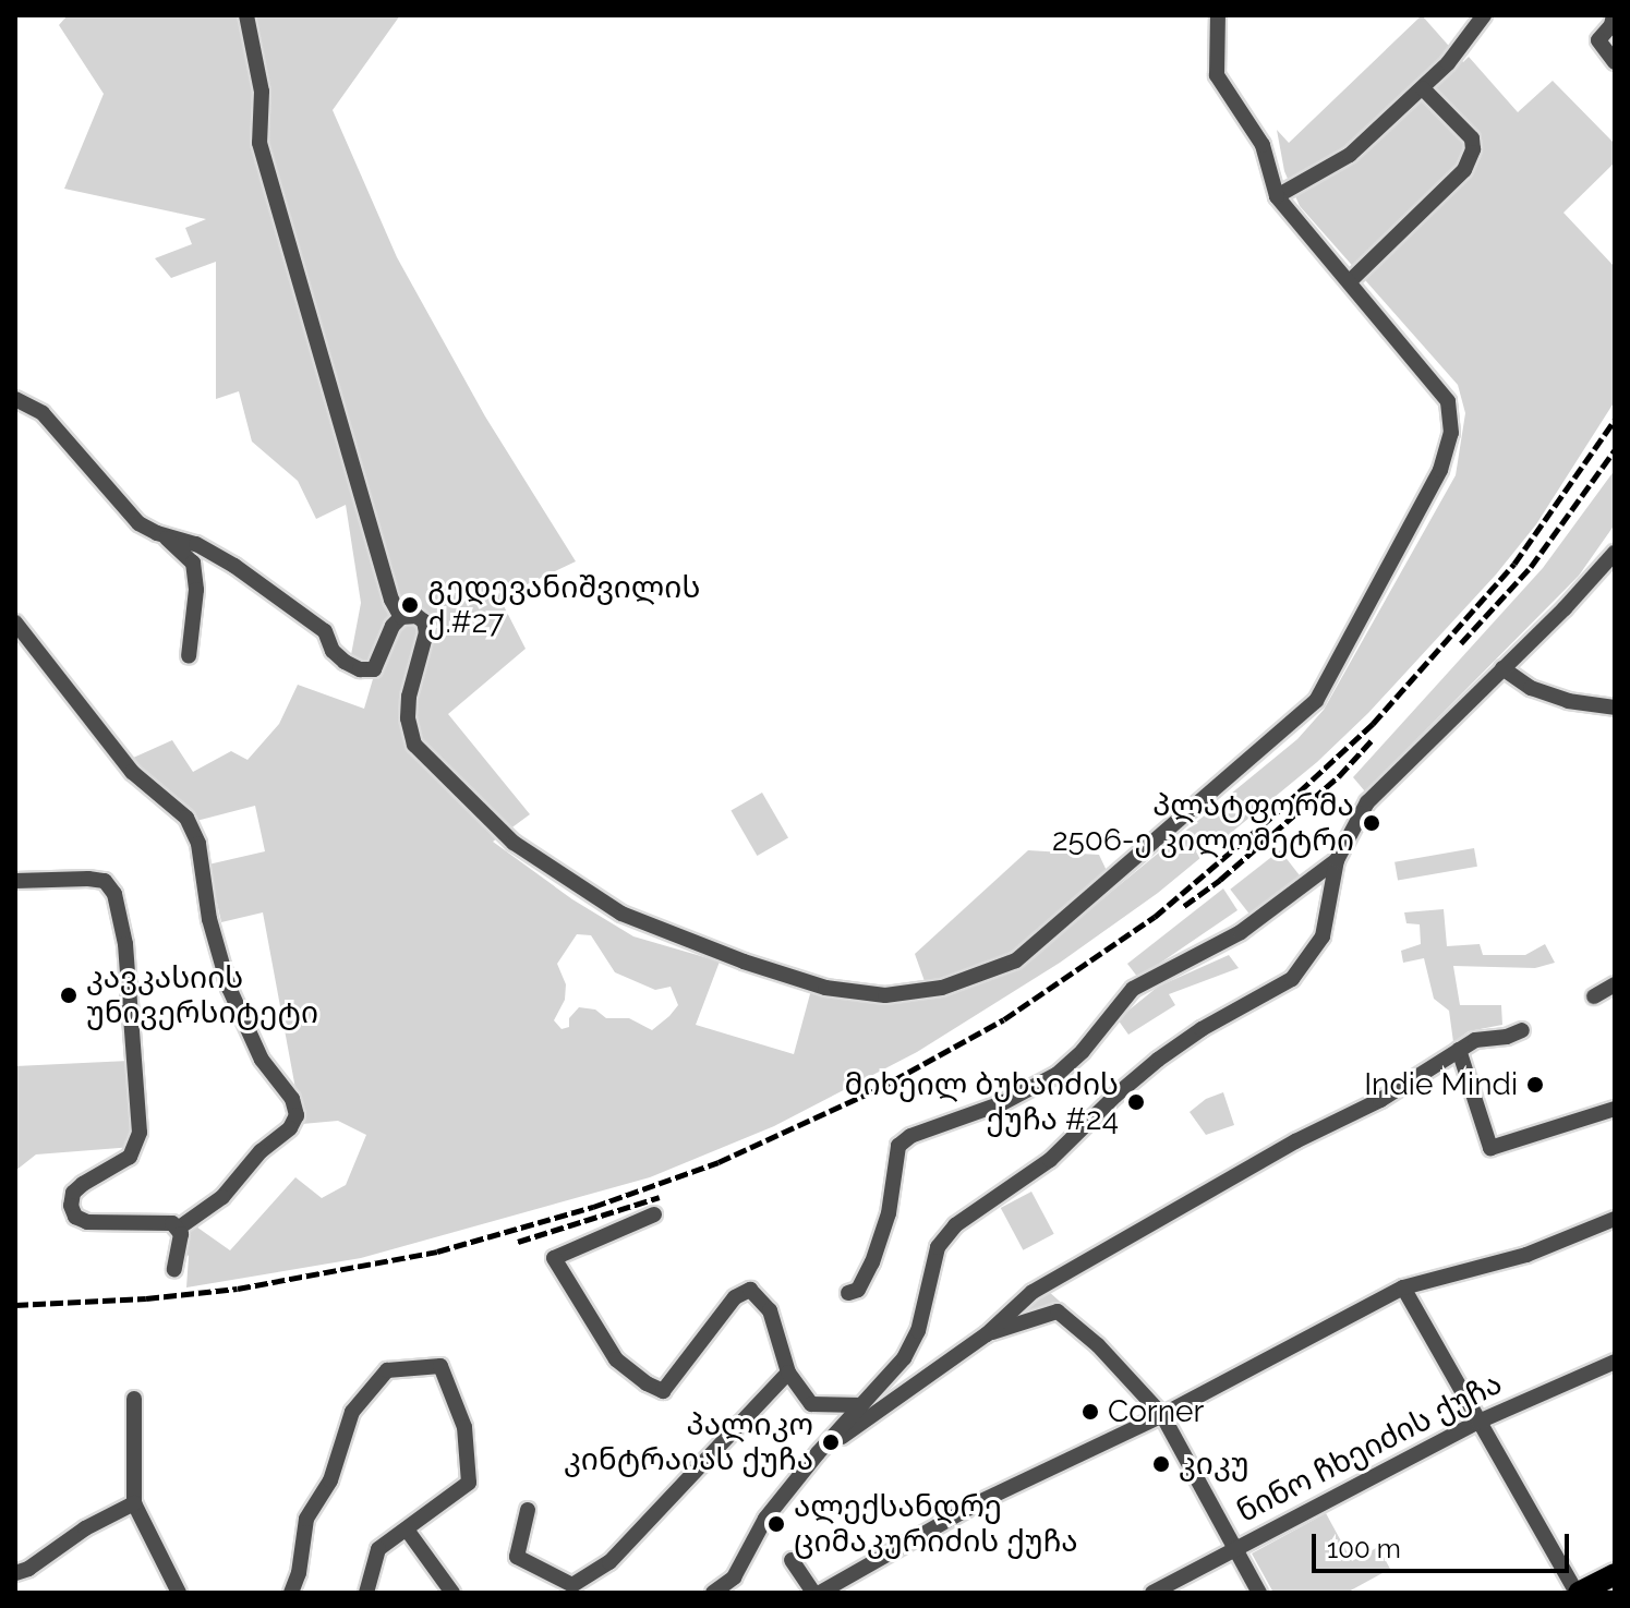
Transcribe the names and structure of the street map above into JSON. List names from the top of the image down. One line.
{"streets":{"street":["ნინო ჩხეიძის ქუჩა"]},"places":["გედევანიშვილის ქ.#27","პლატფორმა 2506-ე კილომეტრი","კავკასიის უნივერსიტეტი","Indie Mindi","მიხეილ ბუხაიძის ქუჩა #24","Corner","პალიკო კინტრაიას ქუჩა","კიკუ","ალექსანდრე ციმაკურიძის ქუჩა"],"scale_bar":"100 m"}
